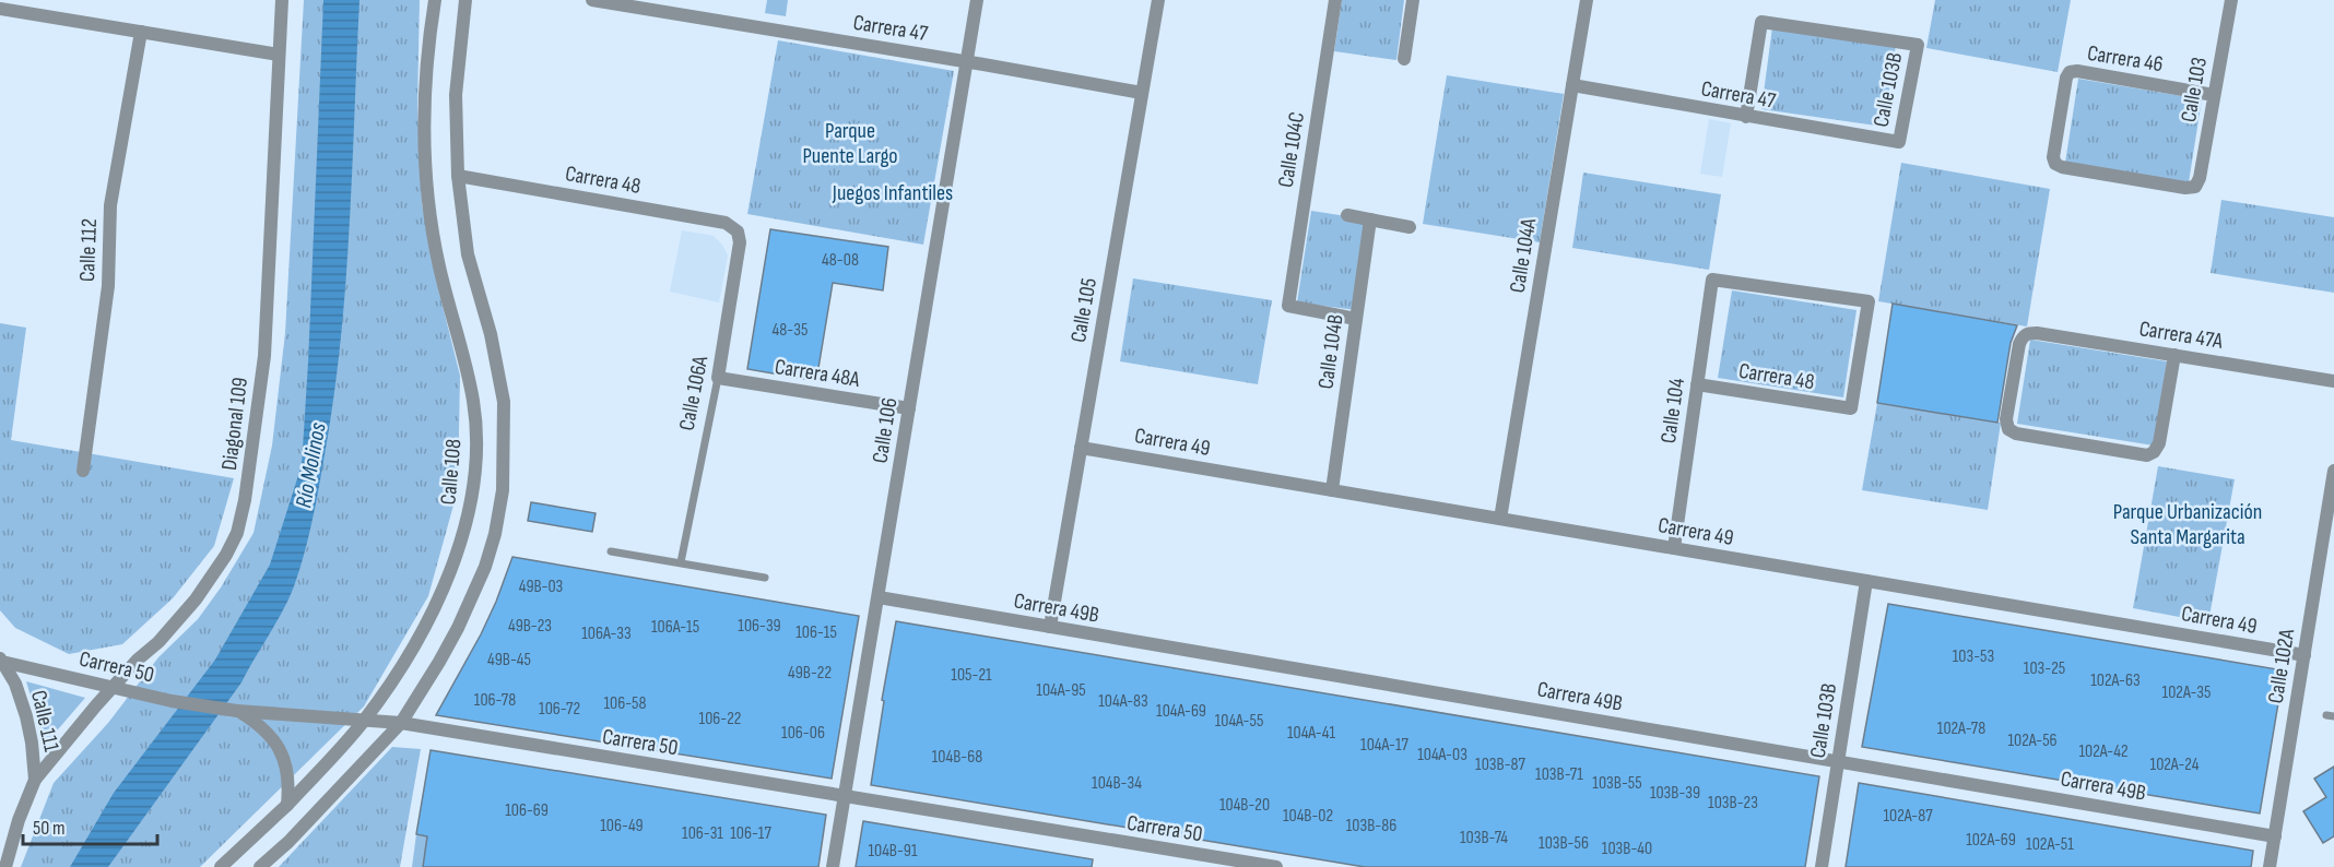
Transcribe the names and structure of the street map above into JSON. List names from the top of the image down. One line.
{"streets":{"street":["Carrera 47","Carrera 46","Calle 103B","Calle 103","Calle 104C","Carrera 48","Calle 112","Calle 104A","Calle 105","Carrera 47A","Calle 104B","Carrera 48A","Calle 106A","Calle 104","Diagonal 109","Calle 106","Carrera 49","Calle 108","Carrera 49B","Carrera 50","Calle 102A","Calle 111"]},"crossings":[["Carrera 47","Calle 103B"],["Carrera 47","Calle 104A"],["Carrera 47","Calle 105"],["Carrera 47","Calle 106"],["Carrera 46","Calle 103"],["Calle 103B","Carrera 49"],["Calle 103B","Carrera 49B"],["Calle 104C","Calle 104B"],["Carrera 48","Calle 106A"],["Carrera 48","Calle 104"],["Calle 104A","Carrera 49"],["Calle 105","Carrera 49"],["Calle 105","Carrera 49B"],["Calle 104B","Carrera 49"],["Carrera 48A","Calle 106A"],["Carrera 48A","Calle 106"],["Calle 104","Carrera 49"],["Diagonal 109","Carrera 50"],["Diagonal 109","Calle 111"],["Calle 106","Carrera 49B"],["Calle 106","Carrera 50"],["Carrera 49","Calle 102A"],["Calle 108","Carrera 50"],["Carrera 49B","Calle 102A"],["Carrera 50","Calle 111"]],"water":["Río Molinos"],"parks":["Parque Puente Largo","Juegos Infantiles","Parque Urbanización Santa Margarita"],"house_numbers":["48-08","48-35","49B-03","49B-23","106-39","106A-15","106-15","106A-33","103-53","49B-45","103-25","49B-22","105-21","102A-63","104A-95","102A-35","106-78","104A-83","106-58","106-72","104A-69","106-22","104A-55","102A-78","106-06","104A-41","102A-56","104A-17","102A-42","104A-03","104B-68","103B-87","102A-24","103B-71","104B-34","103B-55","103B-39","103B-23","104B-20","106-69","104B-02","102A-87","106-49","103B-86","106-31","106-17","103B-74","102A-69","103B-56","102A-51","103B-40","104B-91"],"scale_bar":"50 m"}
